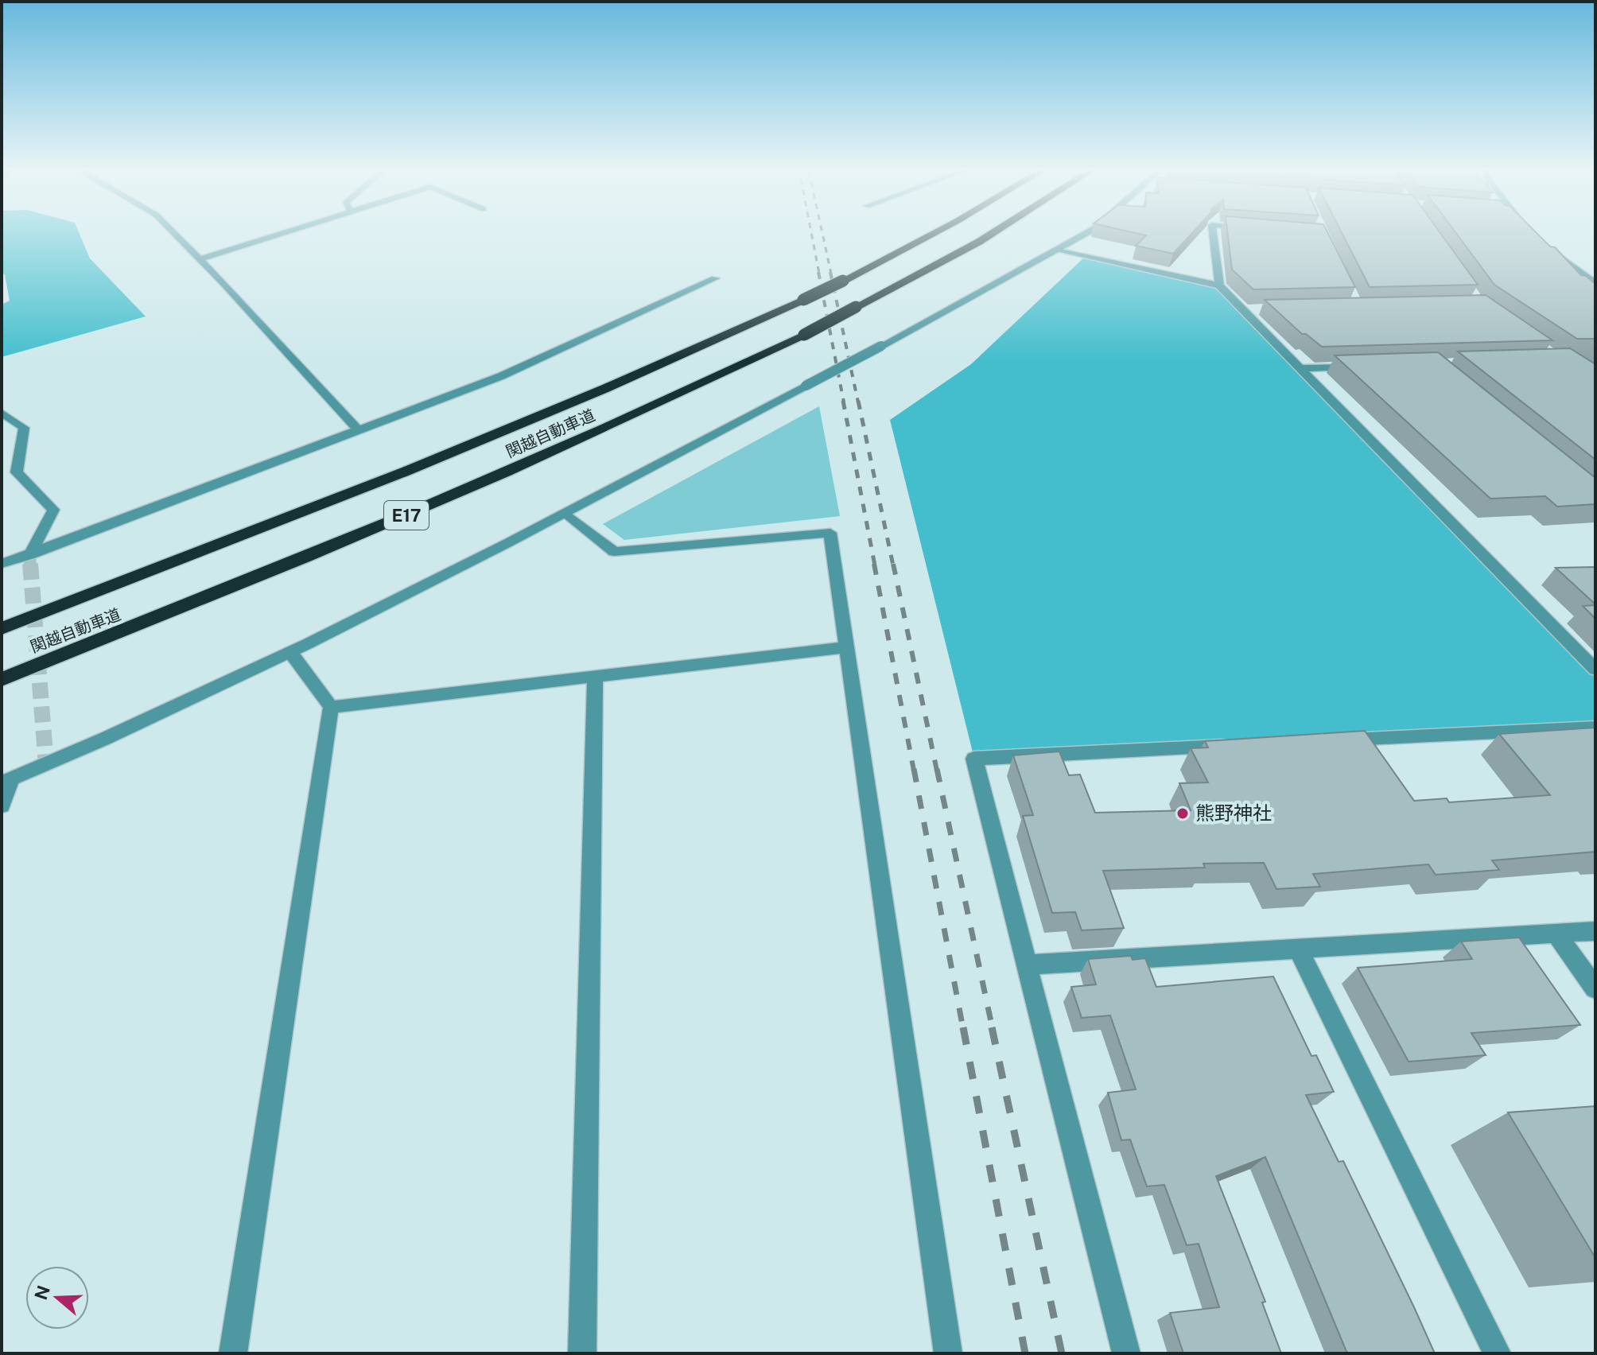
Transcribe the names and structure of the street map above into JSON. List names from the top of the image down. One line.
{"streets":{"highway":["関越自動車道","E17"]},"places":["熊野神社"],"north":"left"}
